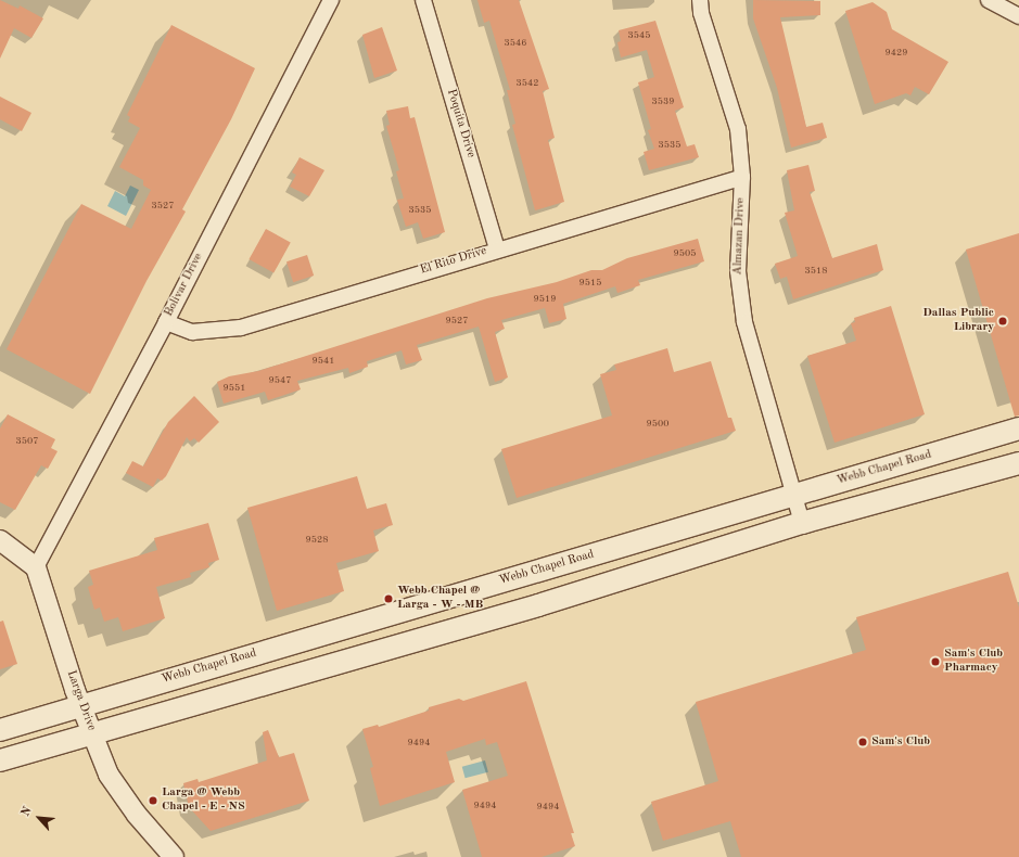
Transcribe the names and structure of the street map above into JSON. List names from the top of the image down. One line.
{"streets":{"main road":["Webb Chapel Road"],"street":["Poquita Drive","Almazan Drive","El Rito Drive","Bolivar Drive","Larga Drive"]},"crossings":[["Poquita Drive","El Rito Drive"],["Almazan Drive","El Rito Drive"],["Almazan Drive","Webb Chapel Road"],["El Rito Drive","Bolivar Drive"],["Bolivar Drive","Larga Drive"],["Webb Chapel Road","Larga Drive"]],"places":["Dallas Public Library","Webb Chapel @ Larga - W - MB","Sam's Club Pharmacy","Sam's Club","Larga @ Webb Chapel - E - NS"],"house_numbers":["3545","3546","9429","3542","3539","3535","3527","3535","9505","3518","9515","9519","9527","9541","9547","9551","9500","3507","9528","9494","9494","9494"],"north":"top left"}
